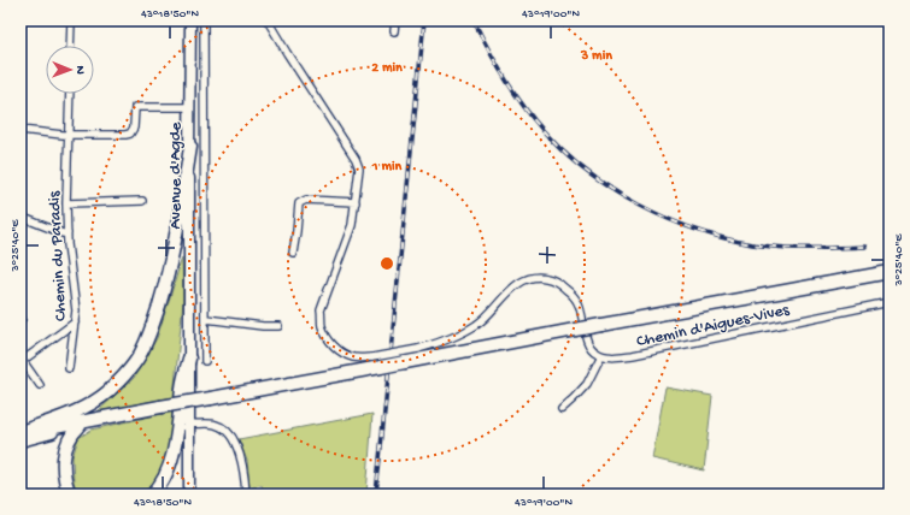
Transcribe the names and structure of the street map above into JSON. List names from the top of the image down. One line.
{"streets":{"main road":["Avenue d'Agde"],"street":["Chemin du Paradis","Chemin d'Aigues-Vives"]},"north":"right","coordinates":["43°18'50\"N","43°19'00\"N","3°25'40\"E"],"rings":["3 min","2 min","1 min"]}
